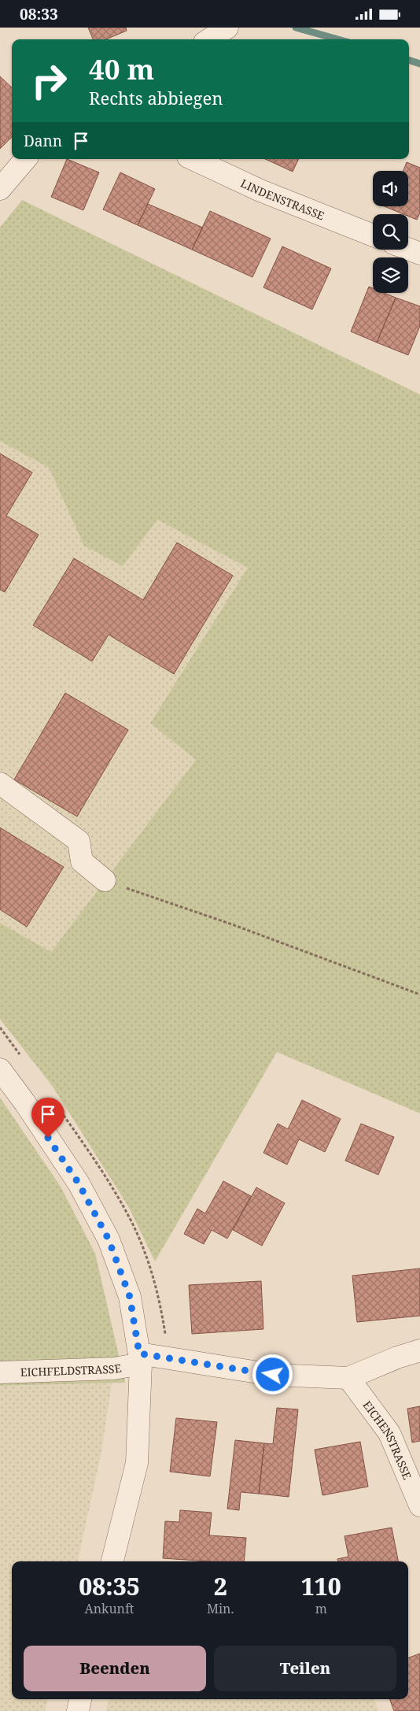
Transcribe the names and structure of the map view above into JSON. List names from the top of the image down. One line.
{"streets":{"street":["LINDENSTRASSE","EICHFELDSTRASSE","EICHENSTRASSE"]},"crossings":[["EICHFELDSTRASSE","EICHENSTRASSE"]],"page":{"status":"08:33","turn":["40 m","Rechts abbiegen"],"then":"Dann","eta":["08:35","Ankunft","2","Min.","110","m"],"buttons":["Beenden","Teilen"]}}
